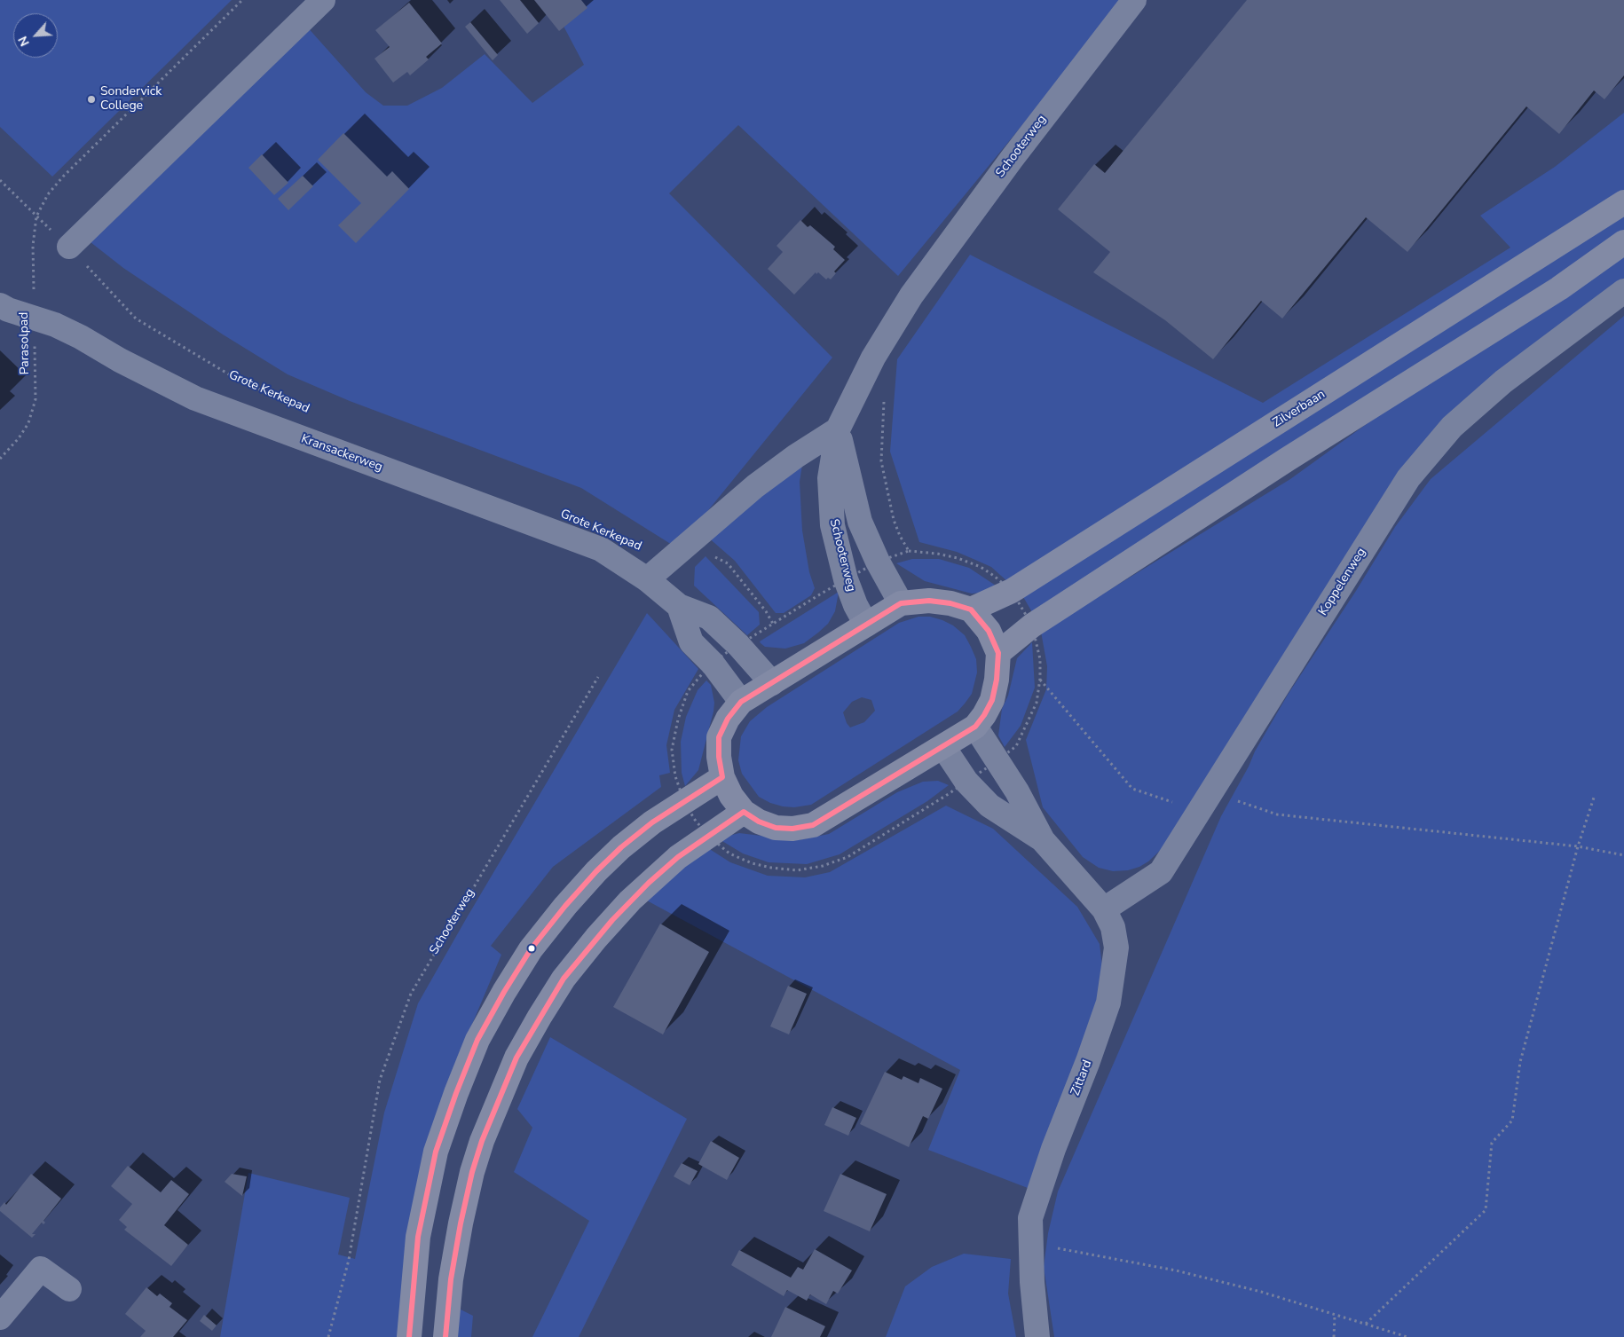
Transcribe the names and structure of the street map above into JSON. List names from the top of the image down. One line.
{"streets":{"main road":["Zilverbaan"],"street":["Schooterweg","Kransackerweg","Koppelenweg","Zittard"],"path":["Parasolpad","Grote Kerkepad"]},"crossings":[["Parasolpad","Grote Kerkepad"],["Parasolpad","Kransackerweg"],["Koppelenweg","Zittard"]],"places":["Sondervick College"],"north":"bottom left"}
